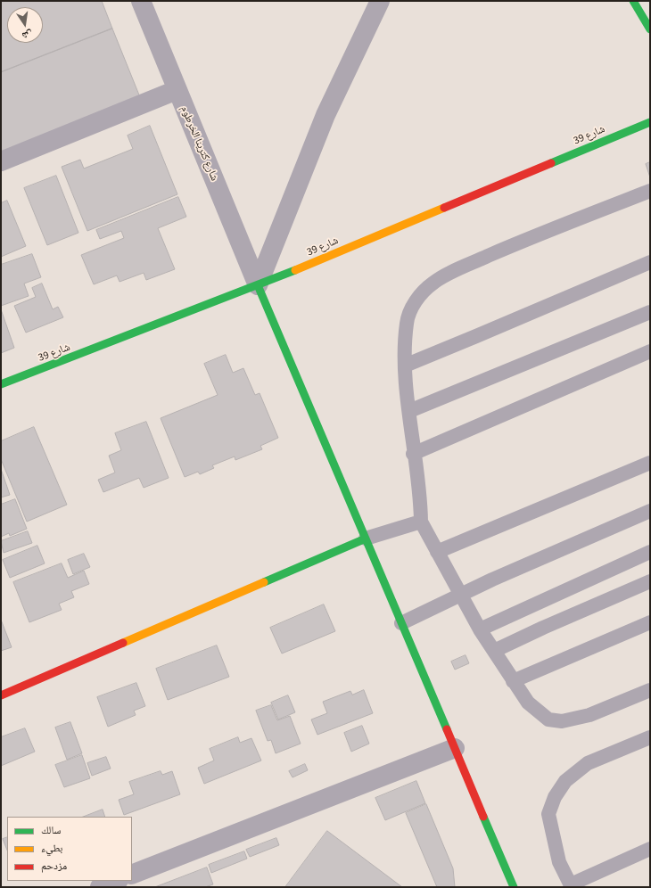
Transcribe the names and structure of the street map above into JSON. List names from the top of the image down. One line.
{"streets":{"street":["شارع 39","شارع كترينا الخرطوم"]},"crossings":[["شارع 39","شارع كترينا الخرطوم"]],"legend":["سالك","بطيء","مزدحم"],"north":"bottom"}
